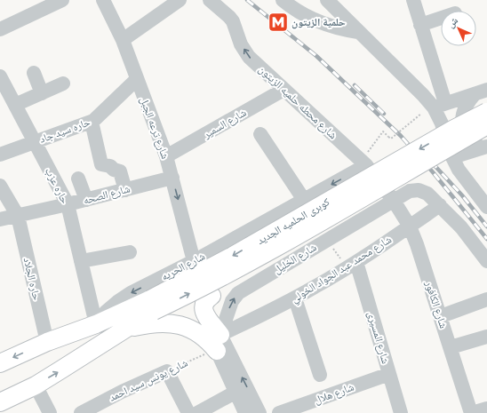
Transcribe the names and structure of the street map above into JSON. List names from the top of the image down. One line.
{"streets":{"main road":["كوبرى الحلميه الجديد"],"street":["شارع محطه حلميه الزيتون","شارع السمير","شارع ترعه الجبل","حاره سيد جاد","حاره عزب","شارع الصحه","شارع الخليل","شارع الحريه","شارع محمد عبد الجواد الخولي","حاره الجلاد","شارع الكافور","شارع المسيرى","شارع يونس سيد احمد","شارع هلال"]},"crossings":[["شارع محطه حلميه الزيتون","شارع السمير"],["شارع محطه حلميه الزيتون","شارع الخليل"],["شارع محطه حلميه الزيتون","شارع الحريه"],["شارع محطه حلميه الزيتون","شارع الكافور"],["شارع السمير","شارع ترعه الجبل"],["شارع ترعه الجبل","حاره سيد جاد"],["شارع ترعه الجبل","شارع الصحه"],["شارع ترعه الجبل","شارع الحريه"],["حاره سيد جاد","حاره عزب"],["حاره عزب","شارع الصحه"],["حاره عزب","كوبرى الحلميه الجديد"],["حاره عزب","شارع الحريه"],["شارع الصحه","حاره الجلاد"],["كوبرى الحلميه الجديد","شارع الحريه"],["شارع الخليل","شارع محمد عبد الجواد الخولي"],["شارع الخليل","شارع الكافور"],["شارع الخليل","شارع يونس سيد احمد"],["شارع محمد عبد الجواد الخولي","شارع الكافور"],["شارع محمد عبد الجواد الخولي","شارع المسيرى"],["شارع محمد عبد الجواد الخولي","شارع يونس سيد احمد"],["شارع المسيرى","شارع هلال"]],"one_way":["شارع محطه حلميه الزيتون","شارع الخليل","شارع الحريه"],"places":{"metro station":["حلمية الزيتون"]},"north":"top left"}
